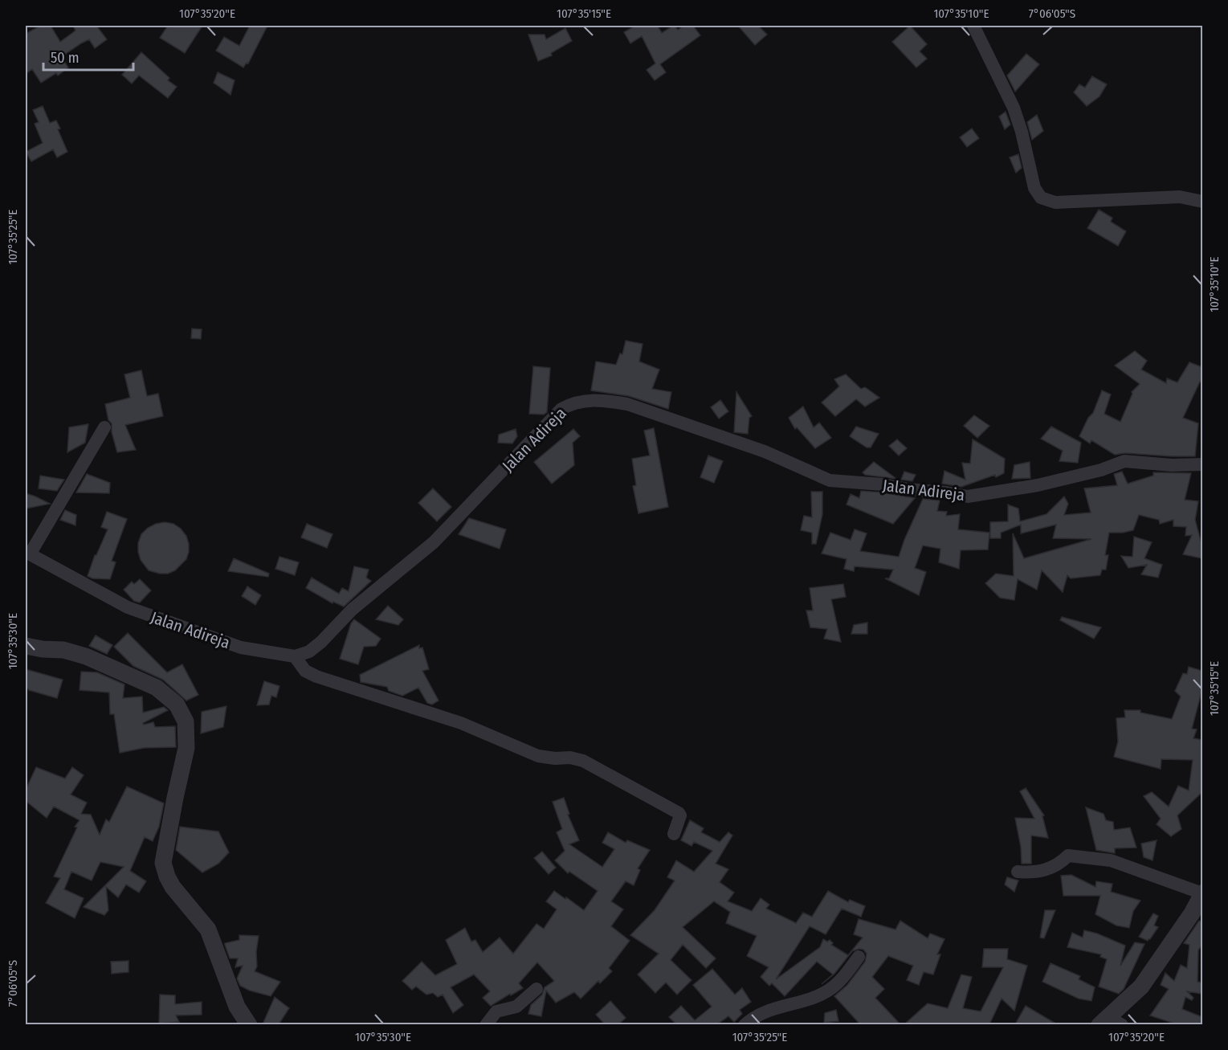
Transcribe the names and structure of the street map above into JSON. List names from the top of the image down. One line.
{"streets":{"street":["Jalan Adireja"]},"scale_bar":"50 m","coordinates":["107°35'20\"E","107°35'15\"E","107°35'10\"E","7°06'05\"S","107°35'25\"E","107°35'30\"E"]}
